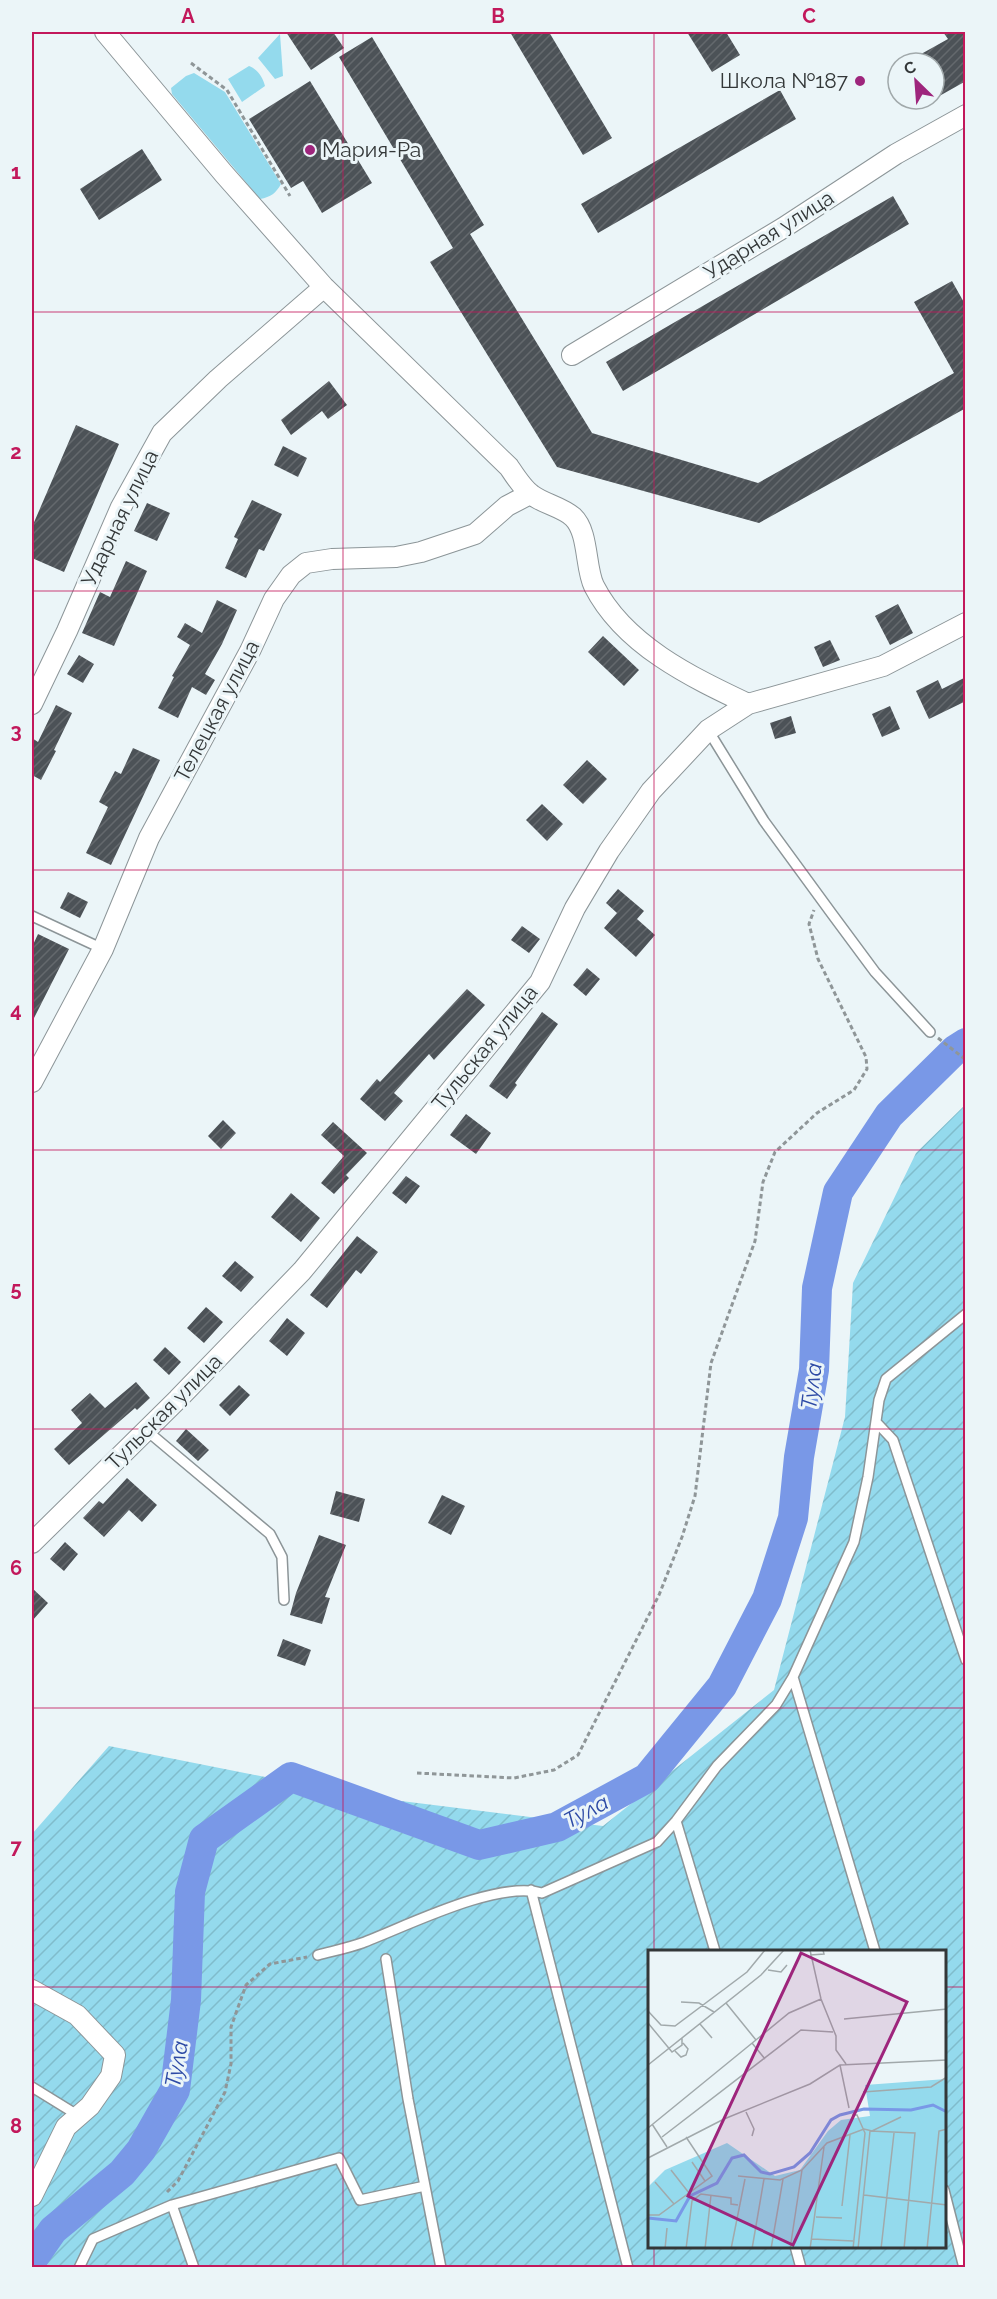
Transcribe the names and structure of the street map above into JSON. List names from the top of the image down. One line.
{"streets":{"street":["Ударная улица","Телецкая улица","Тульская улица"]},"water":["Тула"],"places":["Школа №187","Мария-Ра"],"north":"top left","grid":{"columns":["A","B","C"],"rows":["1","2","3","4","5","6","7","8"]}}
